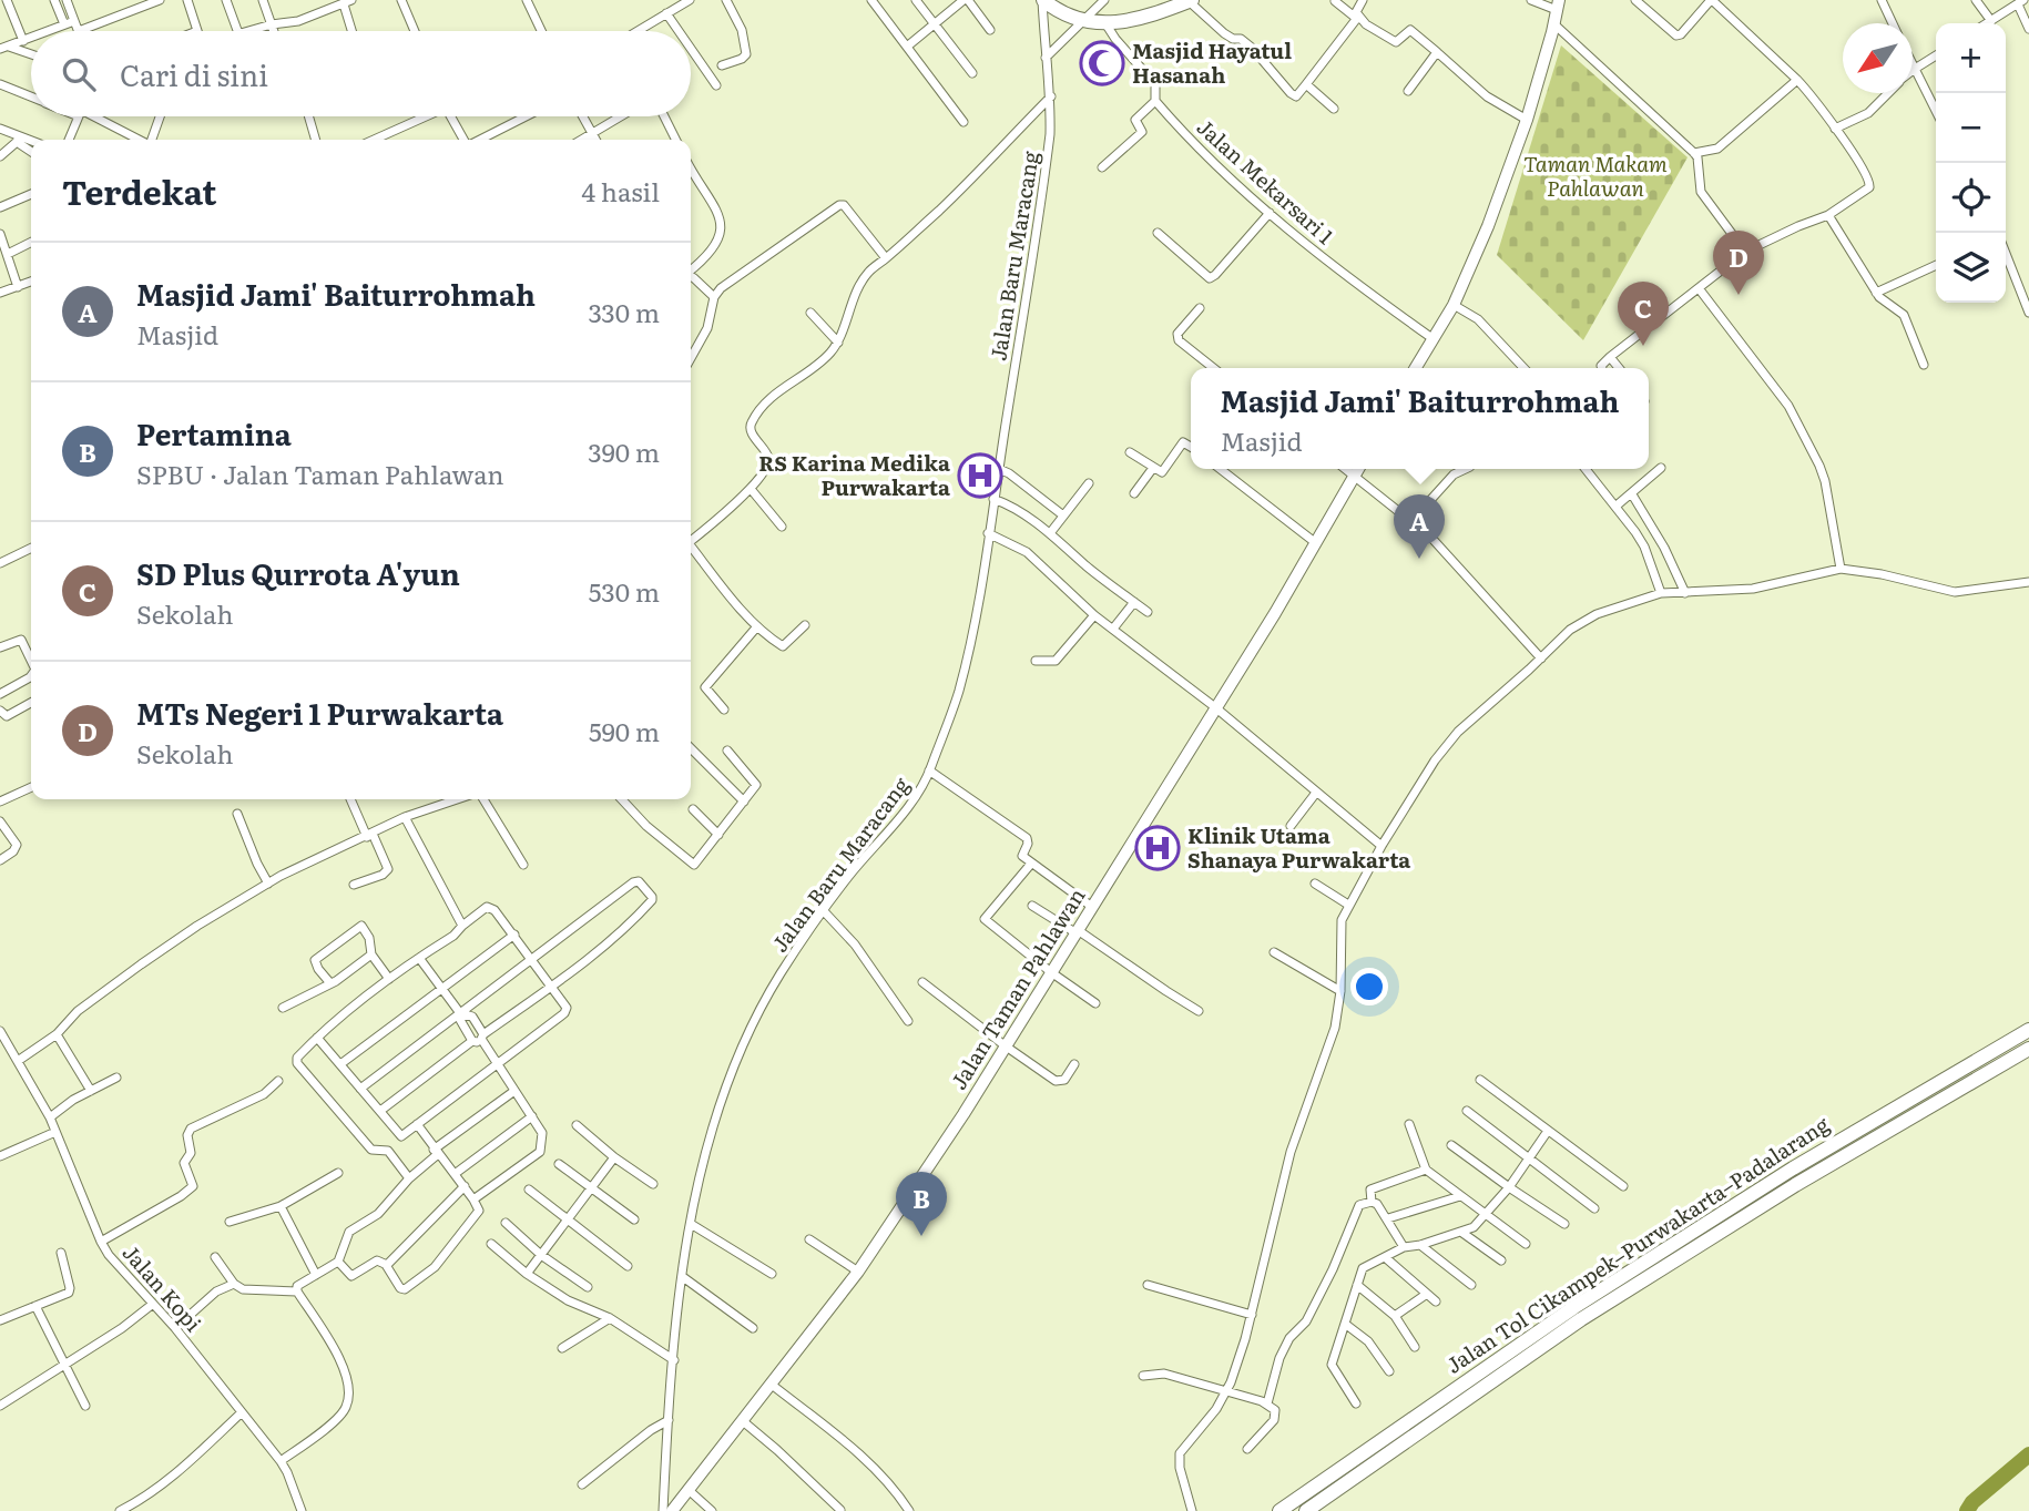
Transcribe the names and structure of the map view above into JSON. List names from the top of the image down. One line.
{"streets":{"highway":["Jalan Tol Cikampek–Purwakarta–Padalarang"],"main road":["Jalan Taman Pahlawan"],"street":["Jalan Mekarsari 1","Jalan Baru Maracang","Jalan Kopi"]},"parks":["Taman Makam Pahlawan"],"places":{"mosque":["Masjid Hayatul Hasanah"],"hospital":["RS Karina Medika Purwakarta","Klinik Utama Shanaya Purwakarta"]},"north":"bottom left","page":{"map_buttons":["+","−"],"search":"Cari di sini","heading":["Terdekat","4 hasil"],"pins":["D","C","A","B"],"list":[{"mark":"A","name":"Masjid Jami' Baiturrohmah","note":"Masjid","value":"330 m"},{"mark":"B","name":"Pertamina","note":"SPBU · Jalan Taman Pahlawan","value":"390 m"},{"mark":"C","name":"SD Plus Qurrota A'yun","note":"Sekolah","value":"530 m"},{"mark":"D","name":"MTs Negeri 1 Purwakarta","note":"Sekolah","value":"590 m"}],"popup":["Masjid Jami' Baiturrohmah","Masjid"]}}
